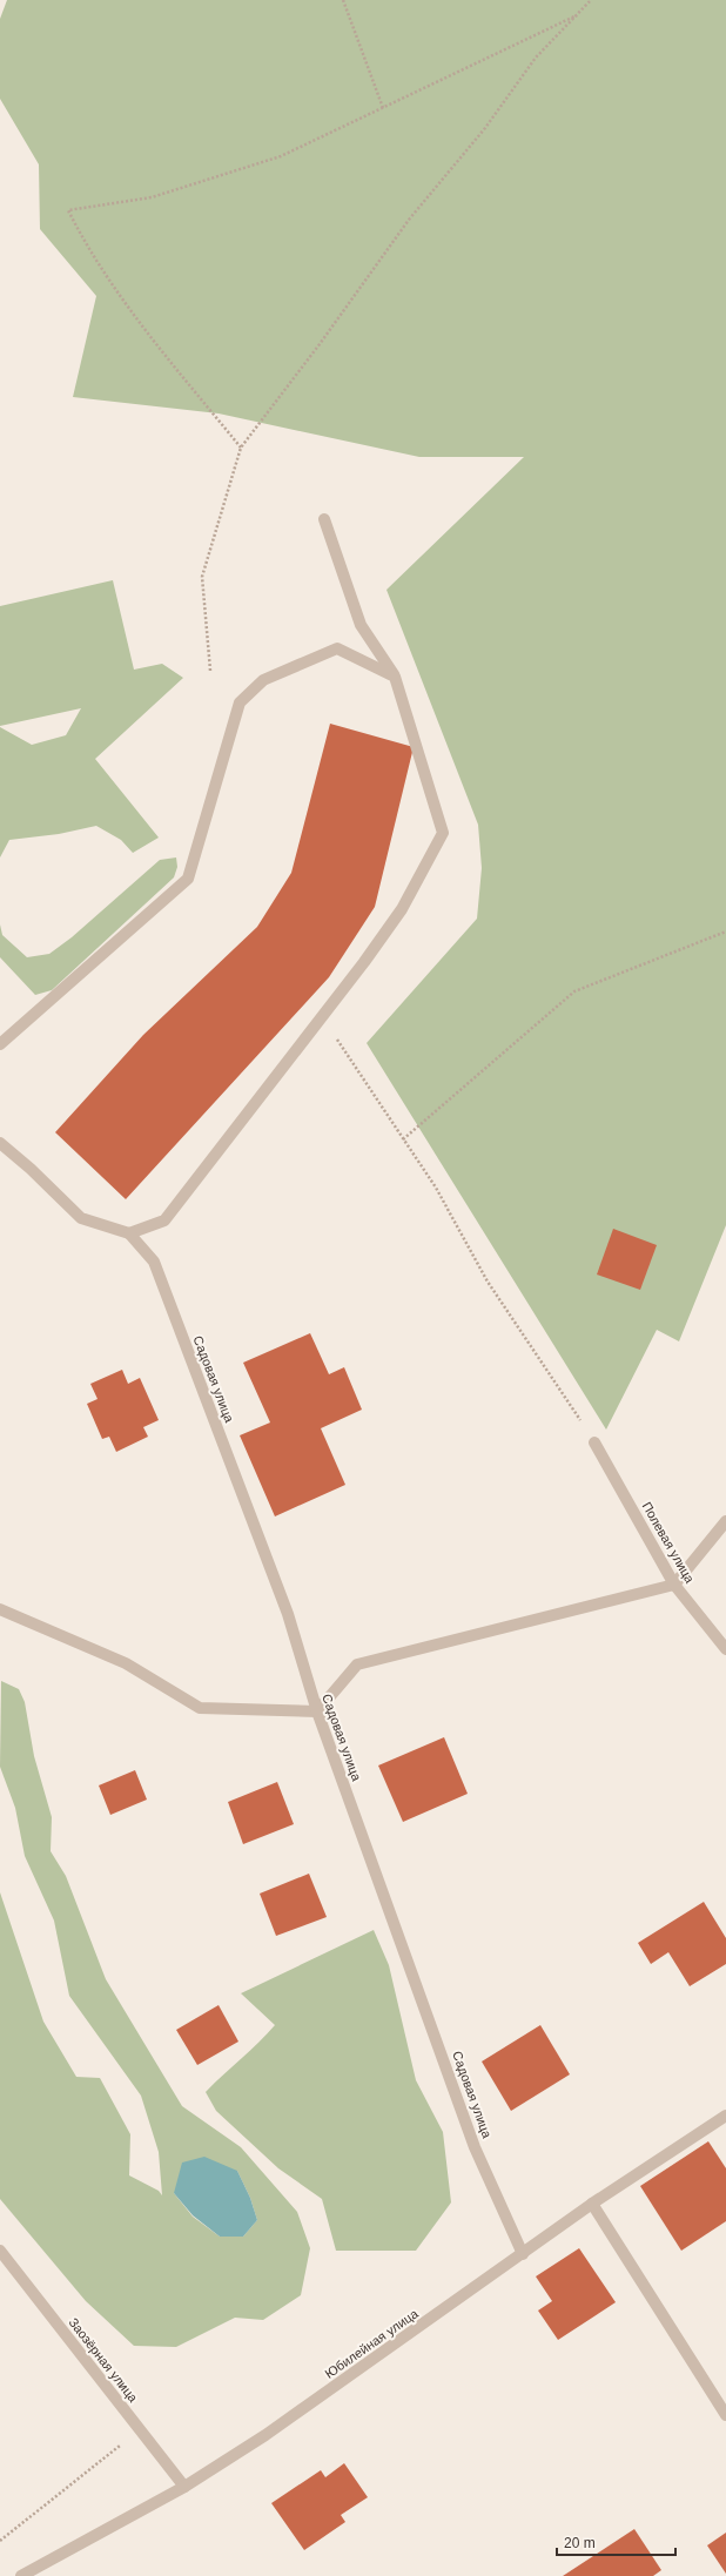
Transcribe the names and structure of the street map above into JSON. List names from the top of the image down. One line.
{"streets":{"street":["Садовая улица","Полевая улица","Юбилейная улица","Заозёрная улица"]},"crossings":[["Садовая улица","Юбилейная улица"],["Юбилейная улица","Заозёрная улица"]],"scale_bar":"20 m"}
